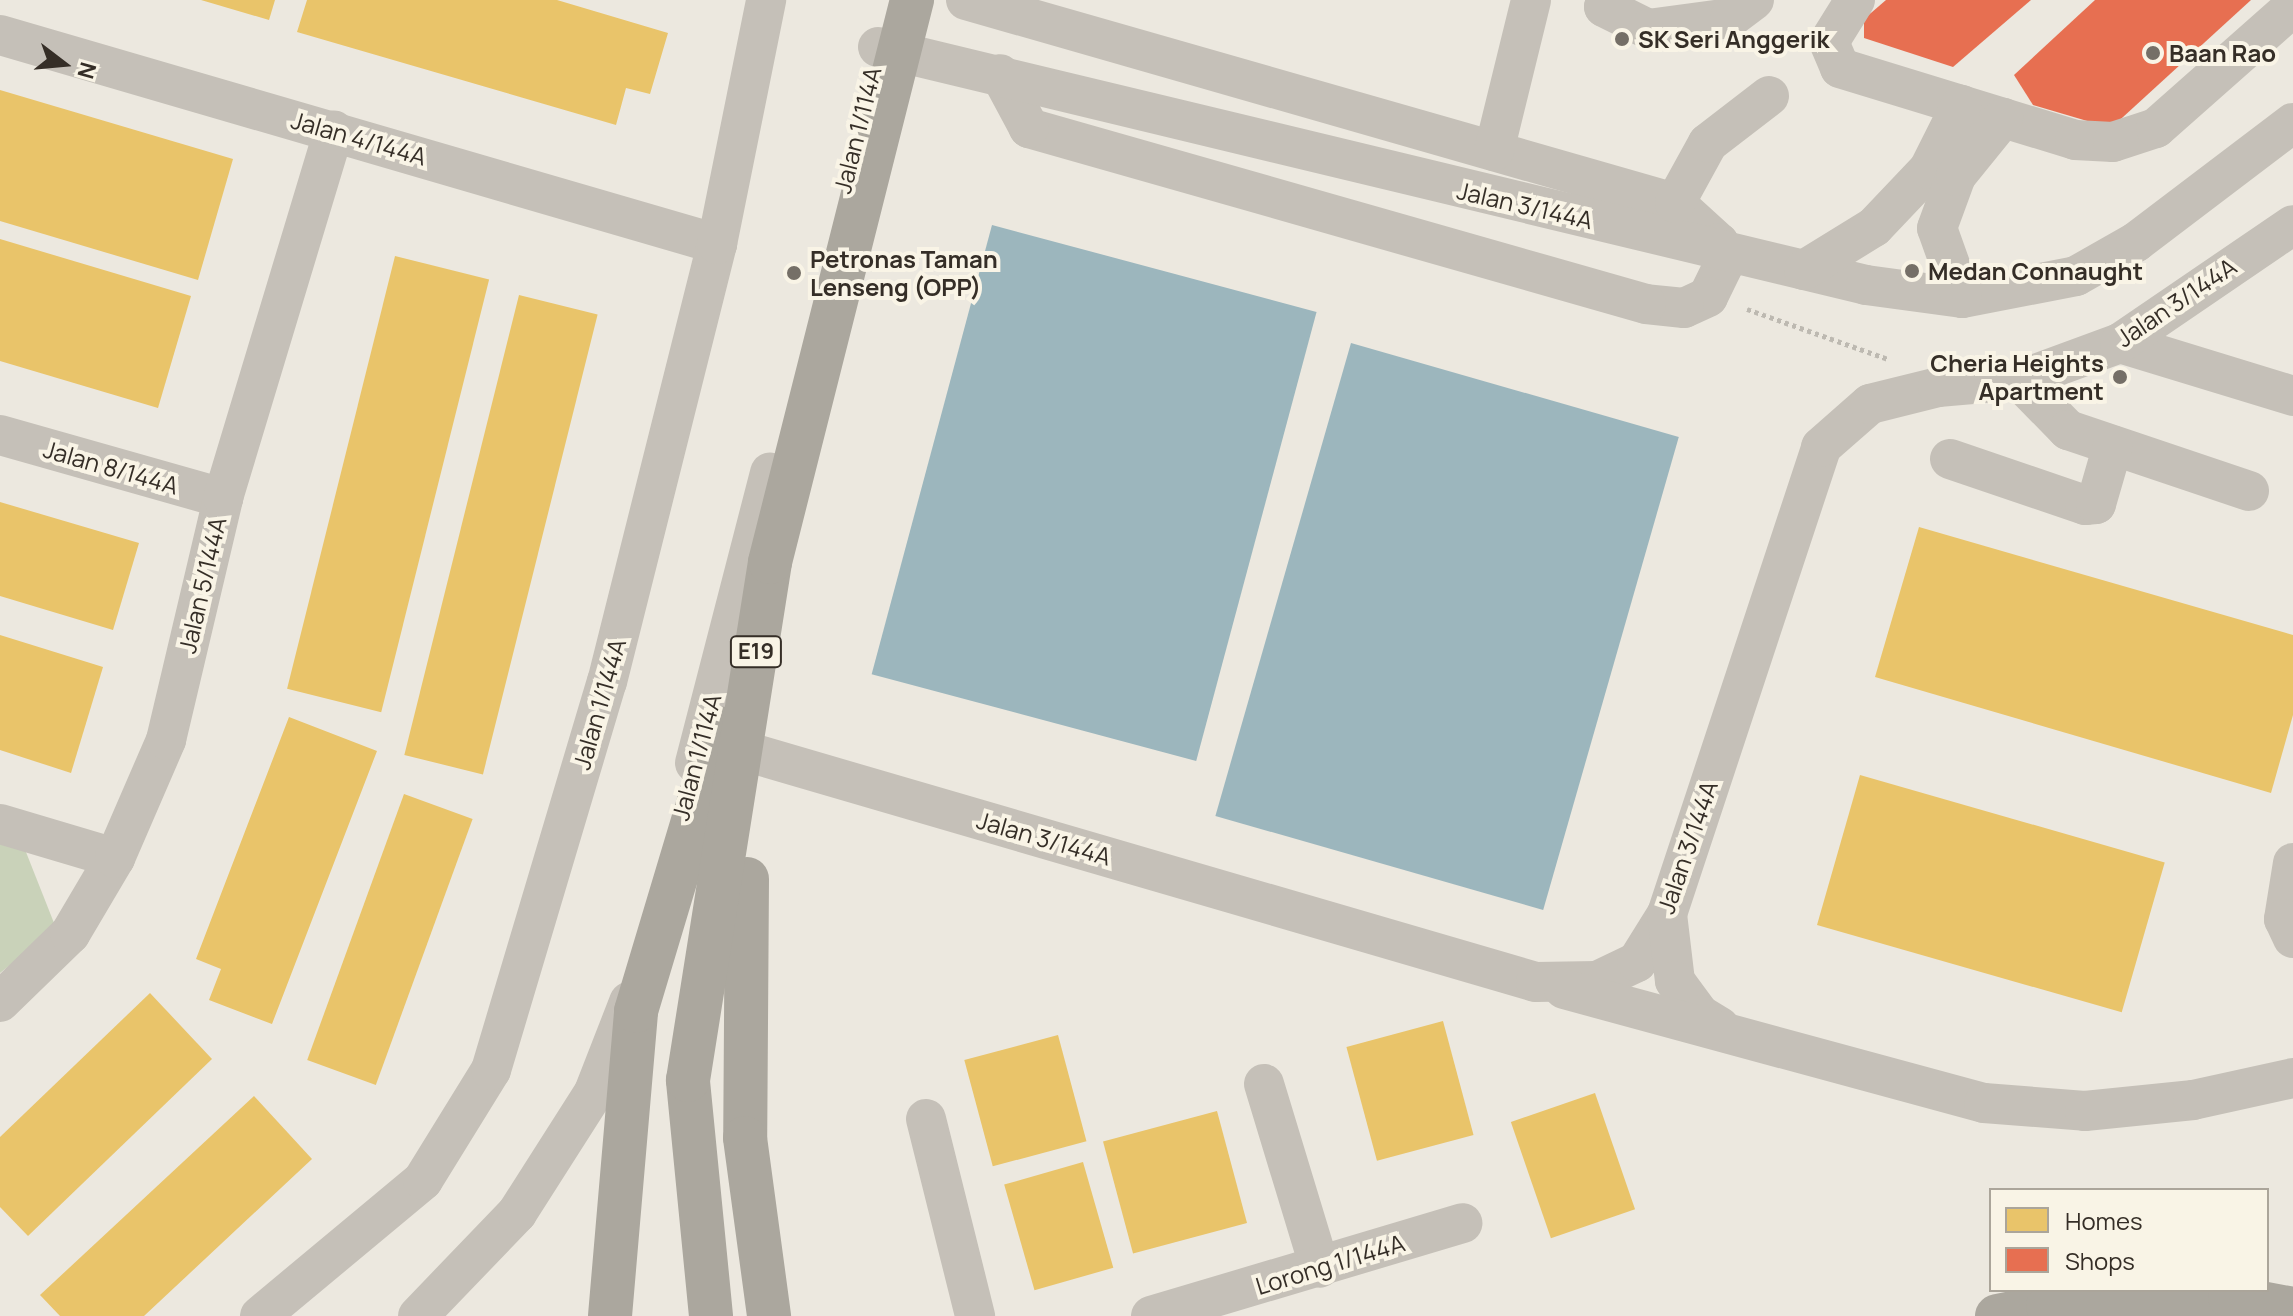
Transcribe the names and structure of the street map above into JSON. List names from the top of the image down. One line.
{"streets":{"highway":["E19"],"street":["Jalan 1/114A","Jalan 4/144A","Jalan 3/144A","Jalan 8/144A","Jalan 5/144A","Jalan 1/144A","Lorong 1/144A"]},"crossings":[["Jalan 1/114A","Jalan 3/144A"],["Jalan 4/144A","Jalan 5/144A"],["Jalan 4/144A","Jalan 1/144A"],["Jalan 8/144A","Jalan 5/144A"]],"places":["SK Seri Anggerik","Baan Rao","Medan Connaught","Petronas Taman Lenseng (OPP)","Cheria Heights Apartment"],"legend":["Homes","Shops"],"north":"right"}
